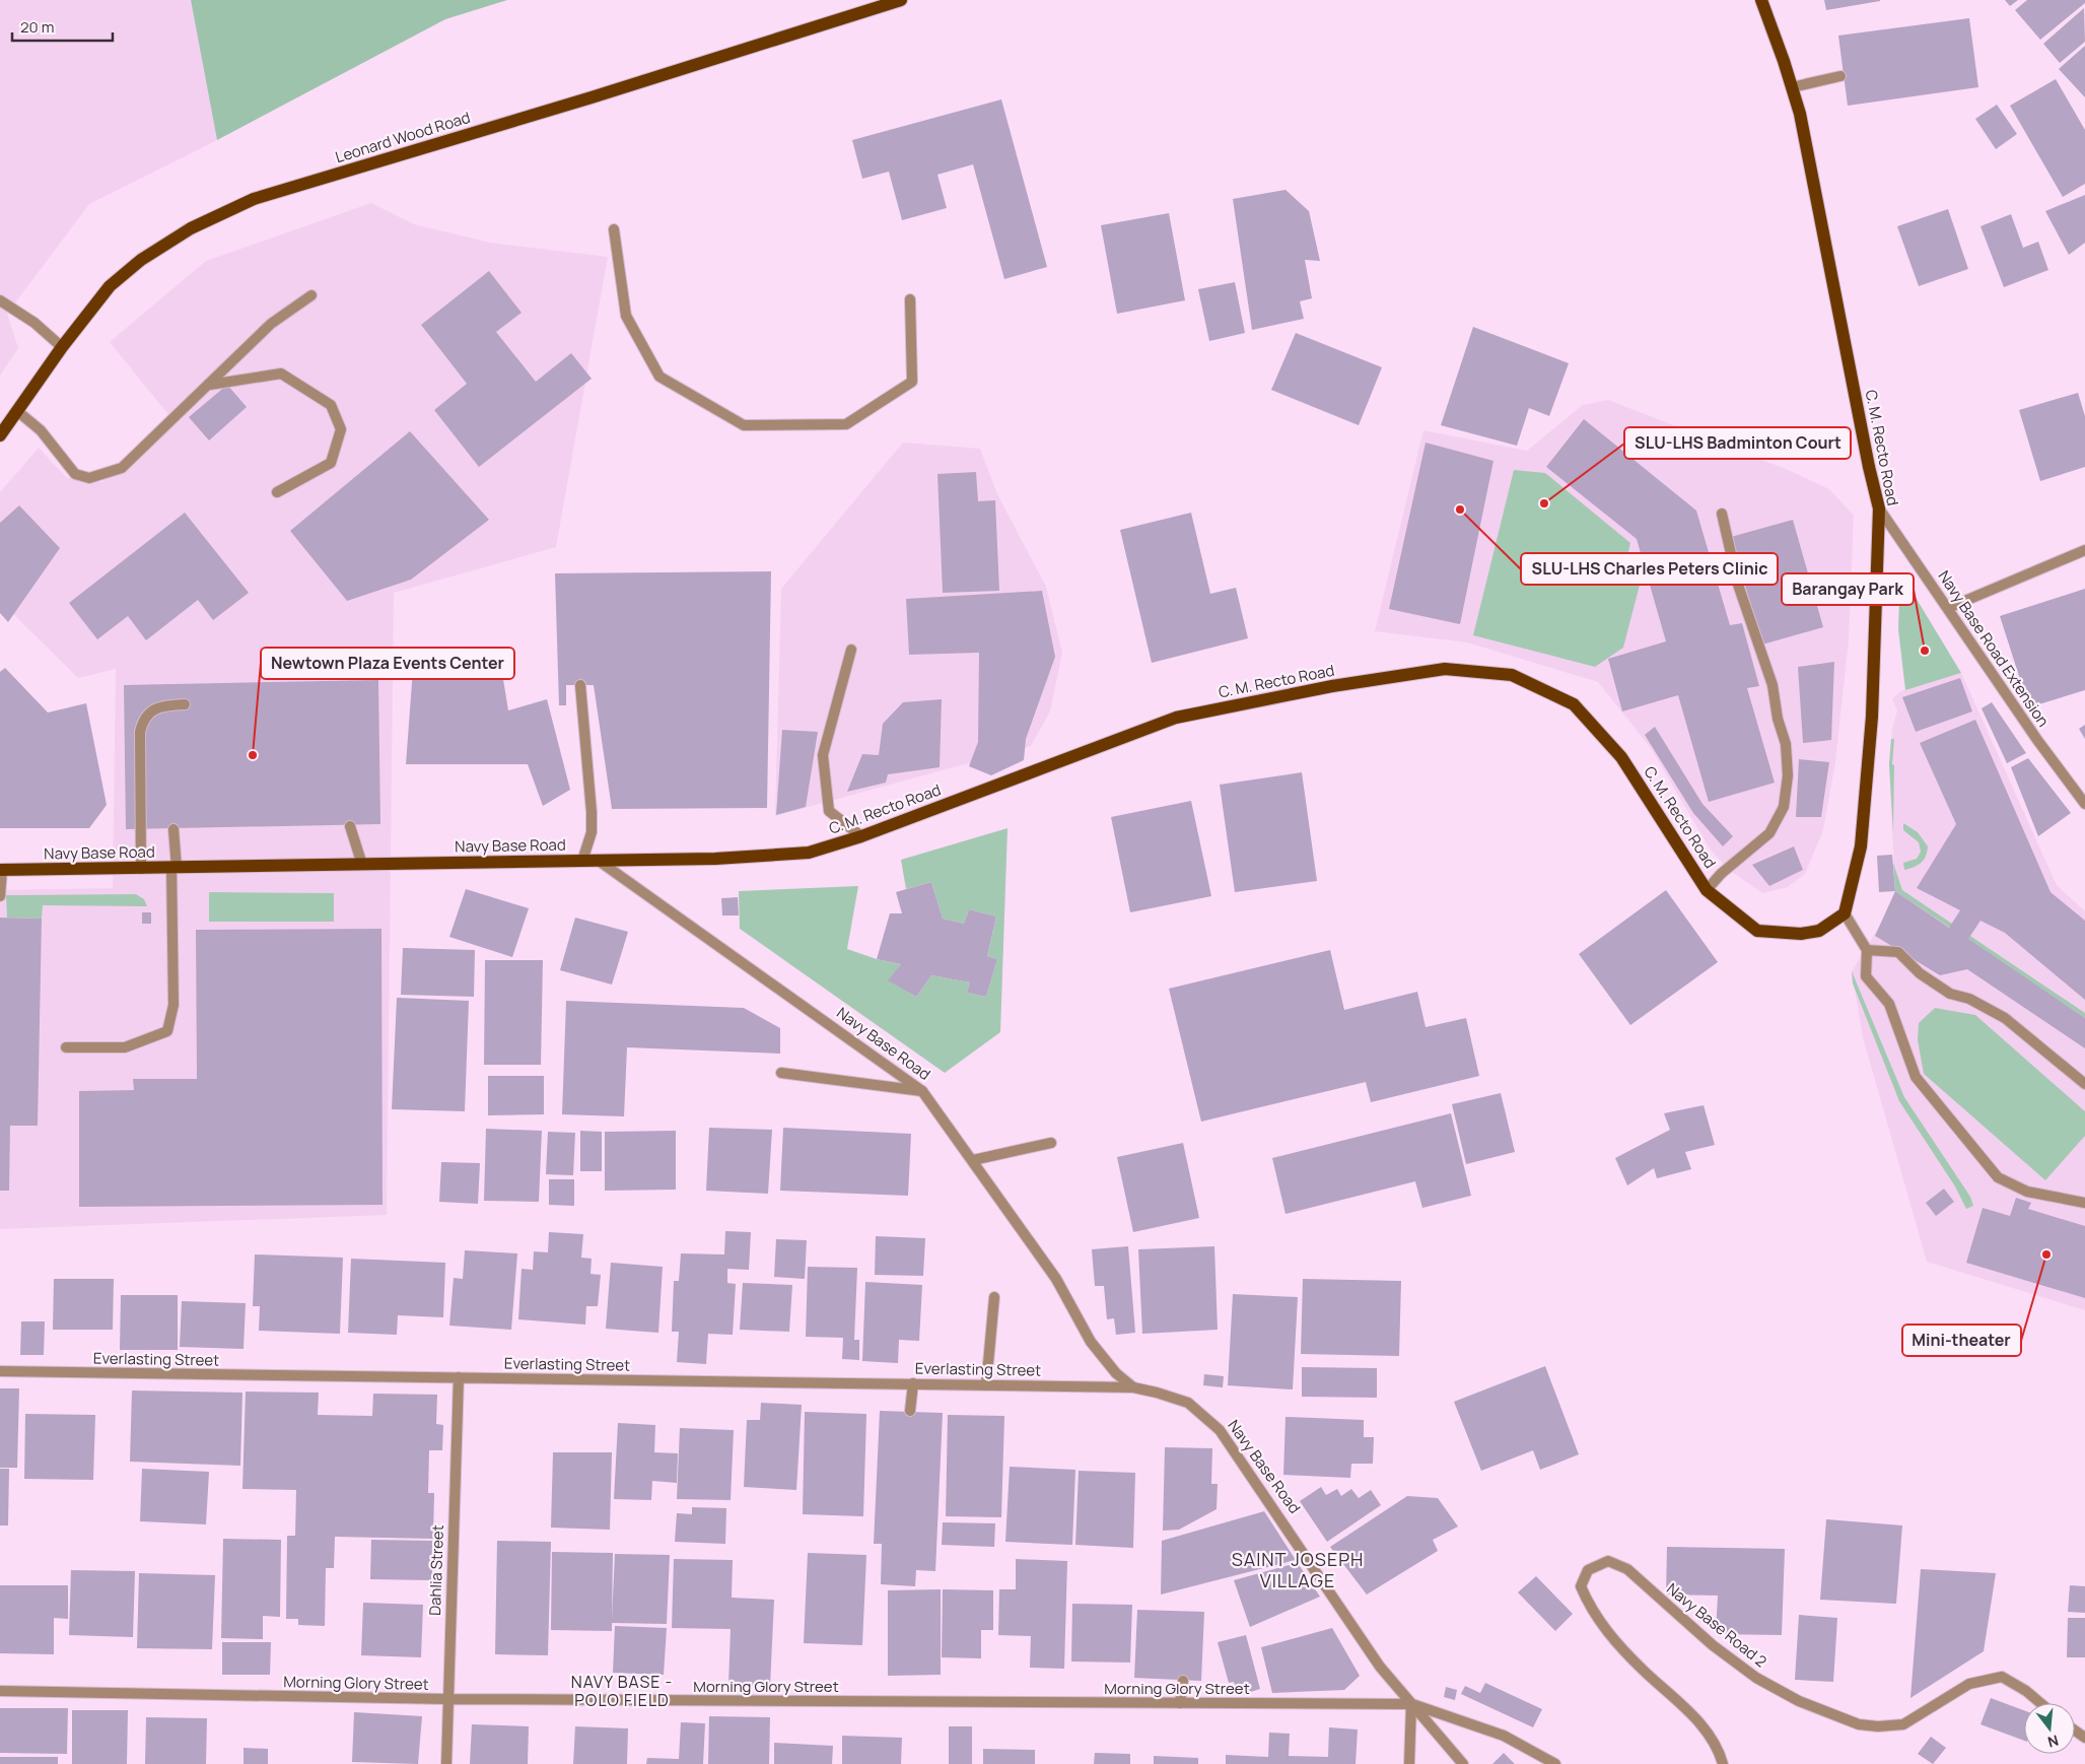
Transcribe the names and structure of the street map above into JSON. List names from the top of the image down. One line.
{"streets":{"main road":["Leonard Wood Road","C. M. Recto Road","Navy Base Road"],"street":["Navy Base Road Extension","Everlasting Street","Dahlia Street","Navy Base Road 2","Morning Glory Street"]},"crossings":[["C. M. Recto Road","Navy Base Road Extension"],["C. M. Recto Road","Navy Base Road"],["Navy Base Road","Everlasting Street"],["Navy Base Road","Morning Glory Street"],["Everlasting Street","Dahlia Street"],["Dahlia Street","Morning Glory Street"]],"districts":["SAINT JOSEPH VILLAGE","NAVY BASE - POLO FIELD"],"places":["SLU-LHS Badminton Court","SLU-LHS Charles Peters Clinic","Barangay Park","Newtown Plaza Events Center","Mini-theater"],"scale_bar":"20 m","north":"bottom"}
